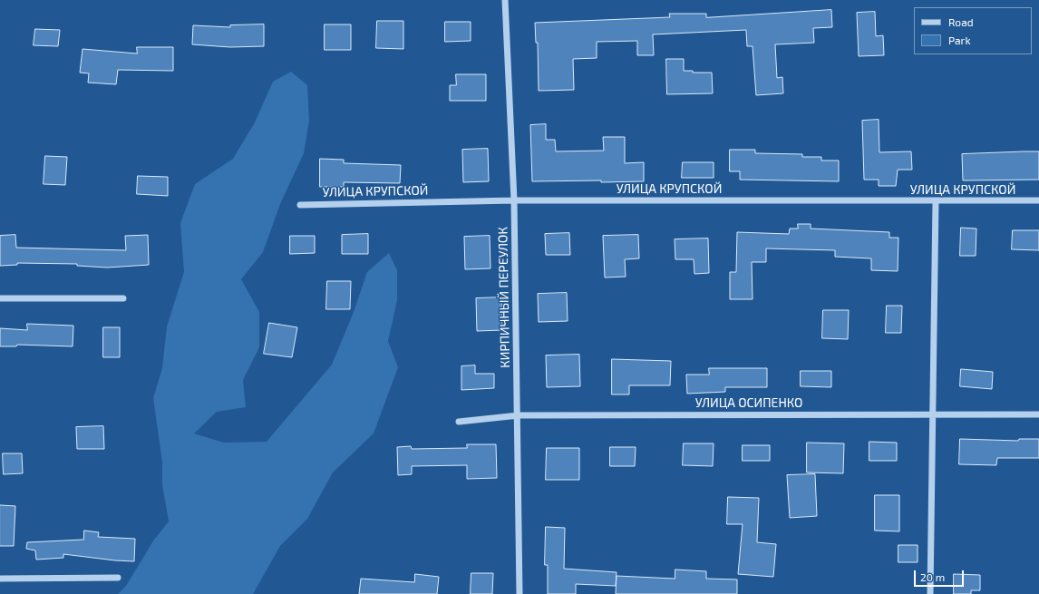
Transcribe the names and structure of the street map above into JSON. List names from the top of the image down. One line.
{"streets":{"street":["УЛИЦА КРУПСКОЙ","КИРПИЧНЫЙ ПЕРЕУЛОК","УЛИЦА ОСИПЕНКО"]},"crossings":[["УЛИЦА КРУПСКОЙ","КИРПИЧНЫЙ ПЕРЕУЛОК"],["КИРПИЧНЫЙ ПЕРЕУЛОК","УЛИЦА ОСИПЕНКО"]],"legend":["Road","Park"],"scale_bar":"20 m"}
